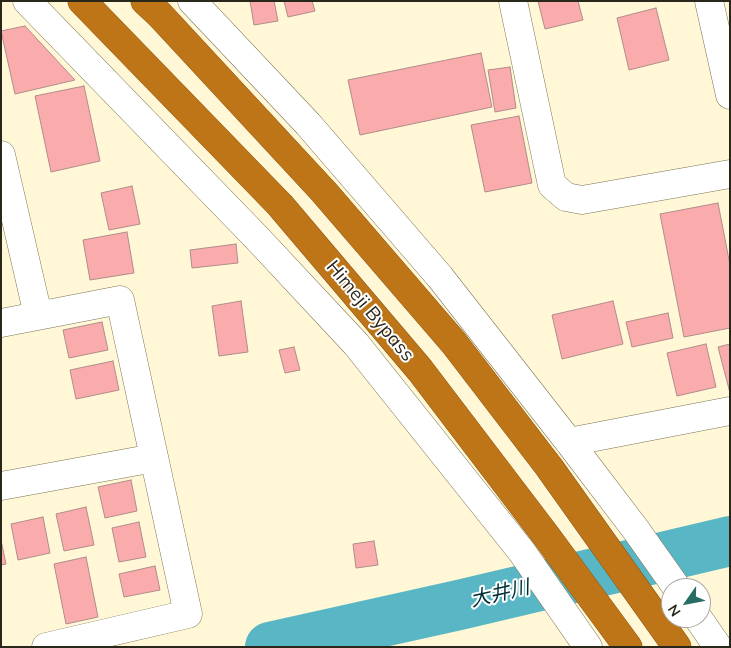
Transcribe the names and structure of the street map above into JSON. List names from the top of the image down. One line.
{"streets":{"highway":["Himeji Bypass"]},"water":["大井川"],"north":"bottom left"}
